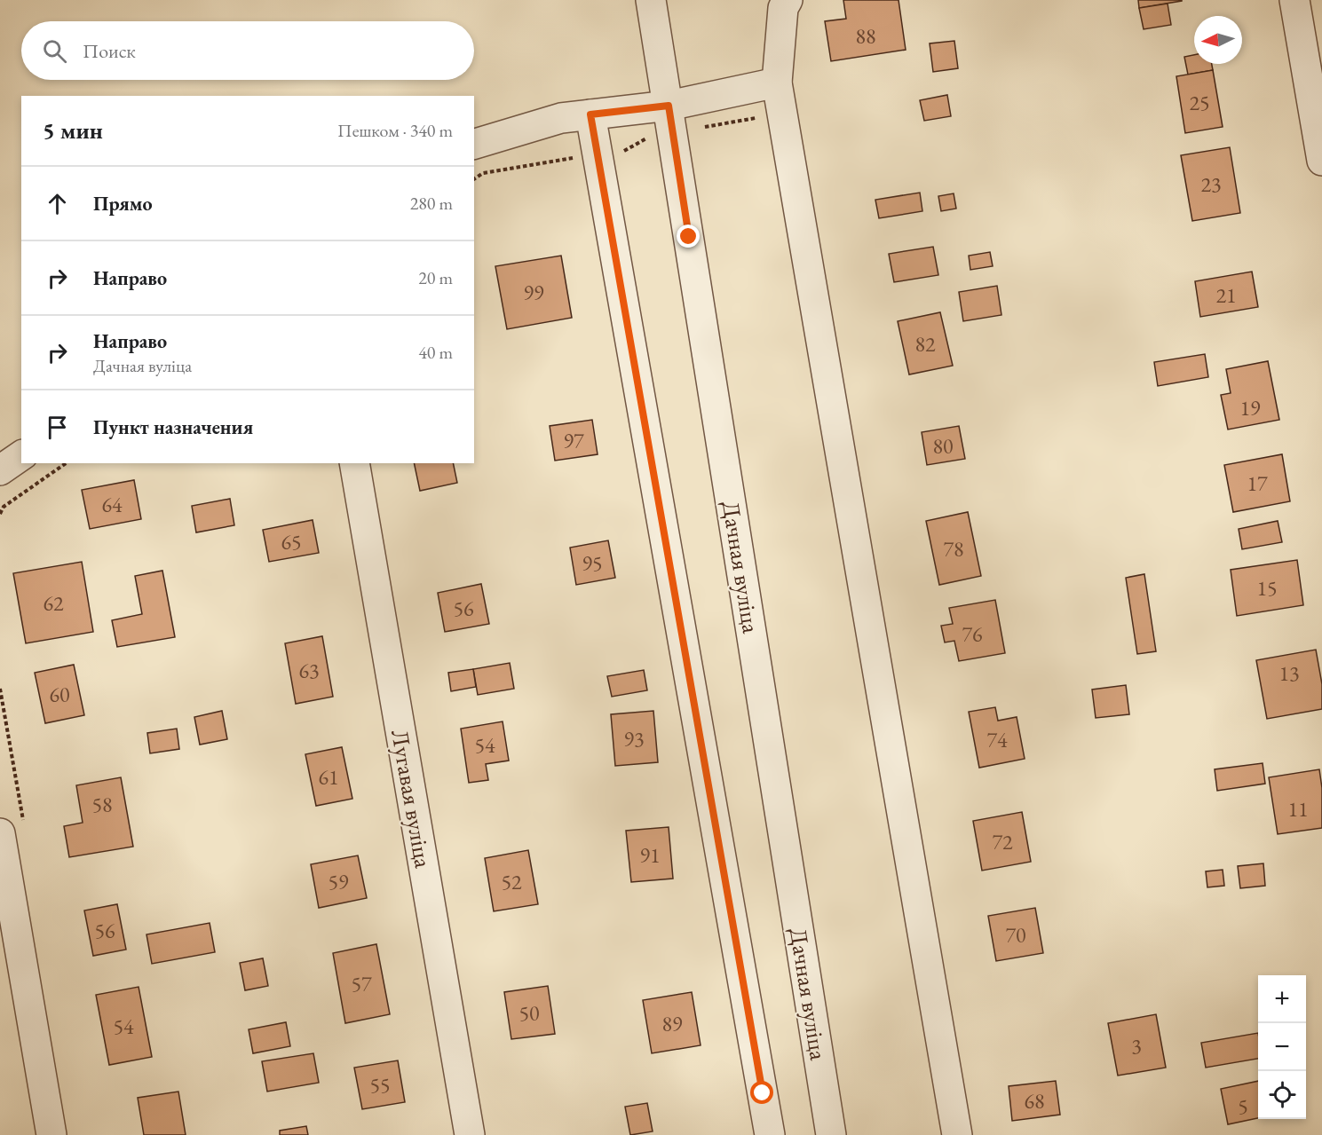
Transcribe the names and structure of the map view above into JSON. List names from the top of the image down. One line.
{"streets":{"street":["Дачная вуліца","Лугавая вуліца"]},"house_numbers":["88","25","23","99","21","82","19","97","80","17","64","65","78","95","15","62","56","76","63","13","60","93","74","54","61","58","11","72","91","59","52","56","70","57","50","89","54","3","55","68","5"],"north":"left","page":{"search":"Поиск","heading":["5 мин","Пешком · 340 m"],"list":[["Прямо","280 m"],["Направо","20 m"],["Направо","Дачная вуліца","40 m"],"Пункт назначения"],"map_buttons":["+","−"]}}
